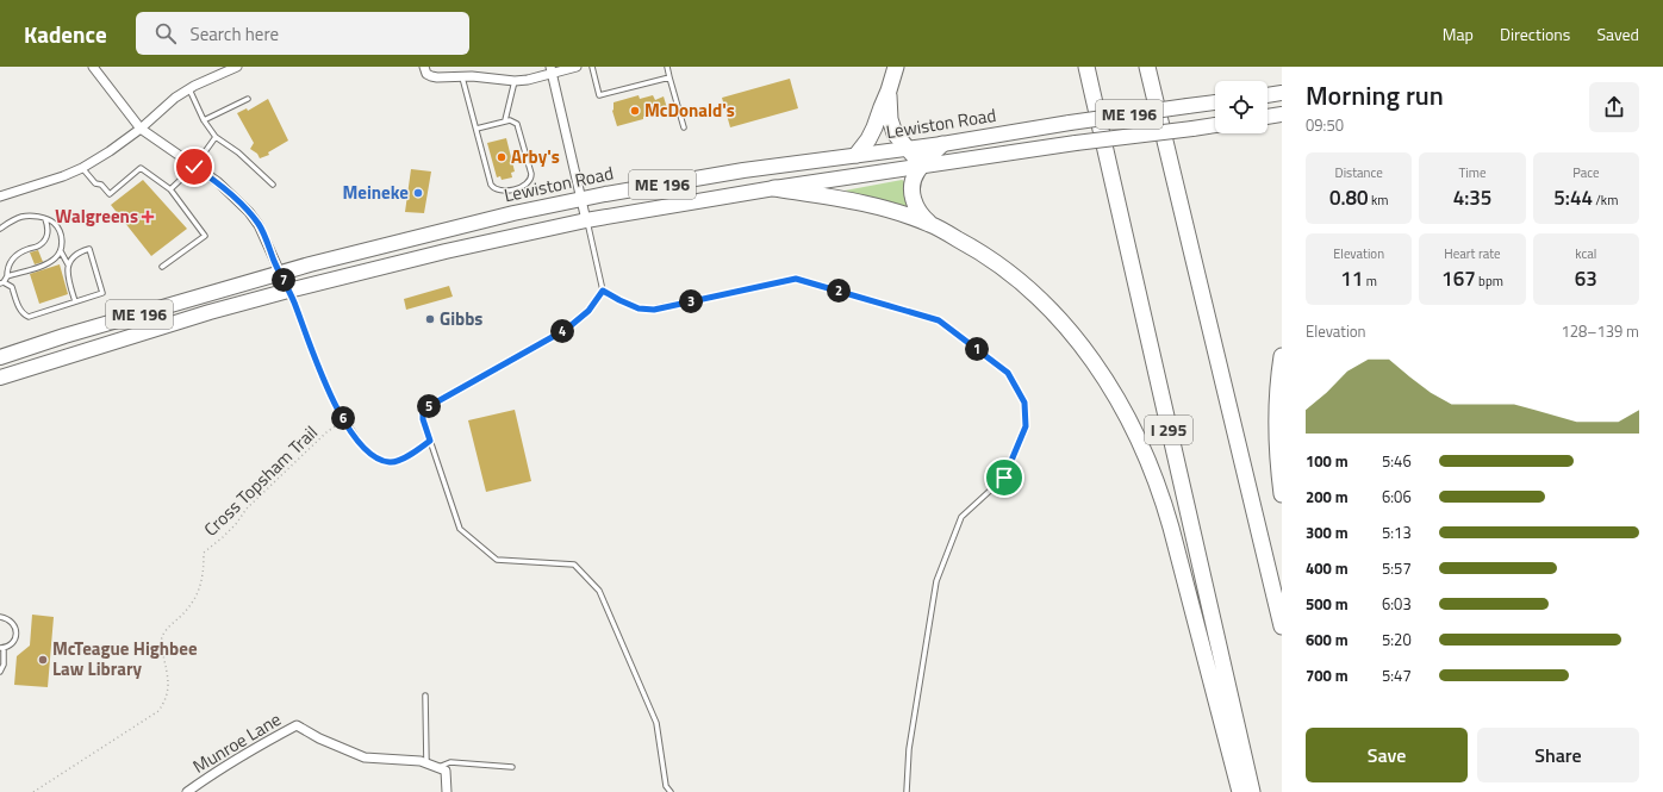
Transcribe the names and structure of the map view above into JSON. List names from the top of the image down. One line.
{"streets":{"highway":["ME 196","Lewiston Road","I 295"],"street":["Munroe Lane"],"path":["Cross Topsham Trail"]},"places":{"other":["McDonald's","Arby's","Meineke","Gibbs","McTeague Highbee Law Library"],"health":["Walgreens"]},"page":{"header":"Kadence","search":"Search here","nav":["Map","Directions","Saved"],"heading":["Morning run","09:50"],"stats":[["Distance","0.80 km"],["Time","4:35"],["Pace","5:44 /km"],["Elevation","11 m"],["Heart rate","167 bpm"],["kcal","63"]],"pins":["7","2","3","4","1","5","6"],"chart":["Elevation","128–139 m"],"list":[{"name":"100 m","note":"5:46"},{"name":"200 m","note":"6:06"},{"name":"300 m","note":"5:13"},{"name":"400 m","note":"5:57"},{"name":"500 m","note":"6:03"},{"name":"600 m","note":"5:20"},{"name":"700 m","note":"5:47"}],"buttons":["Save","Share"]}}
